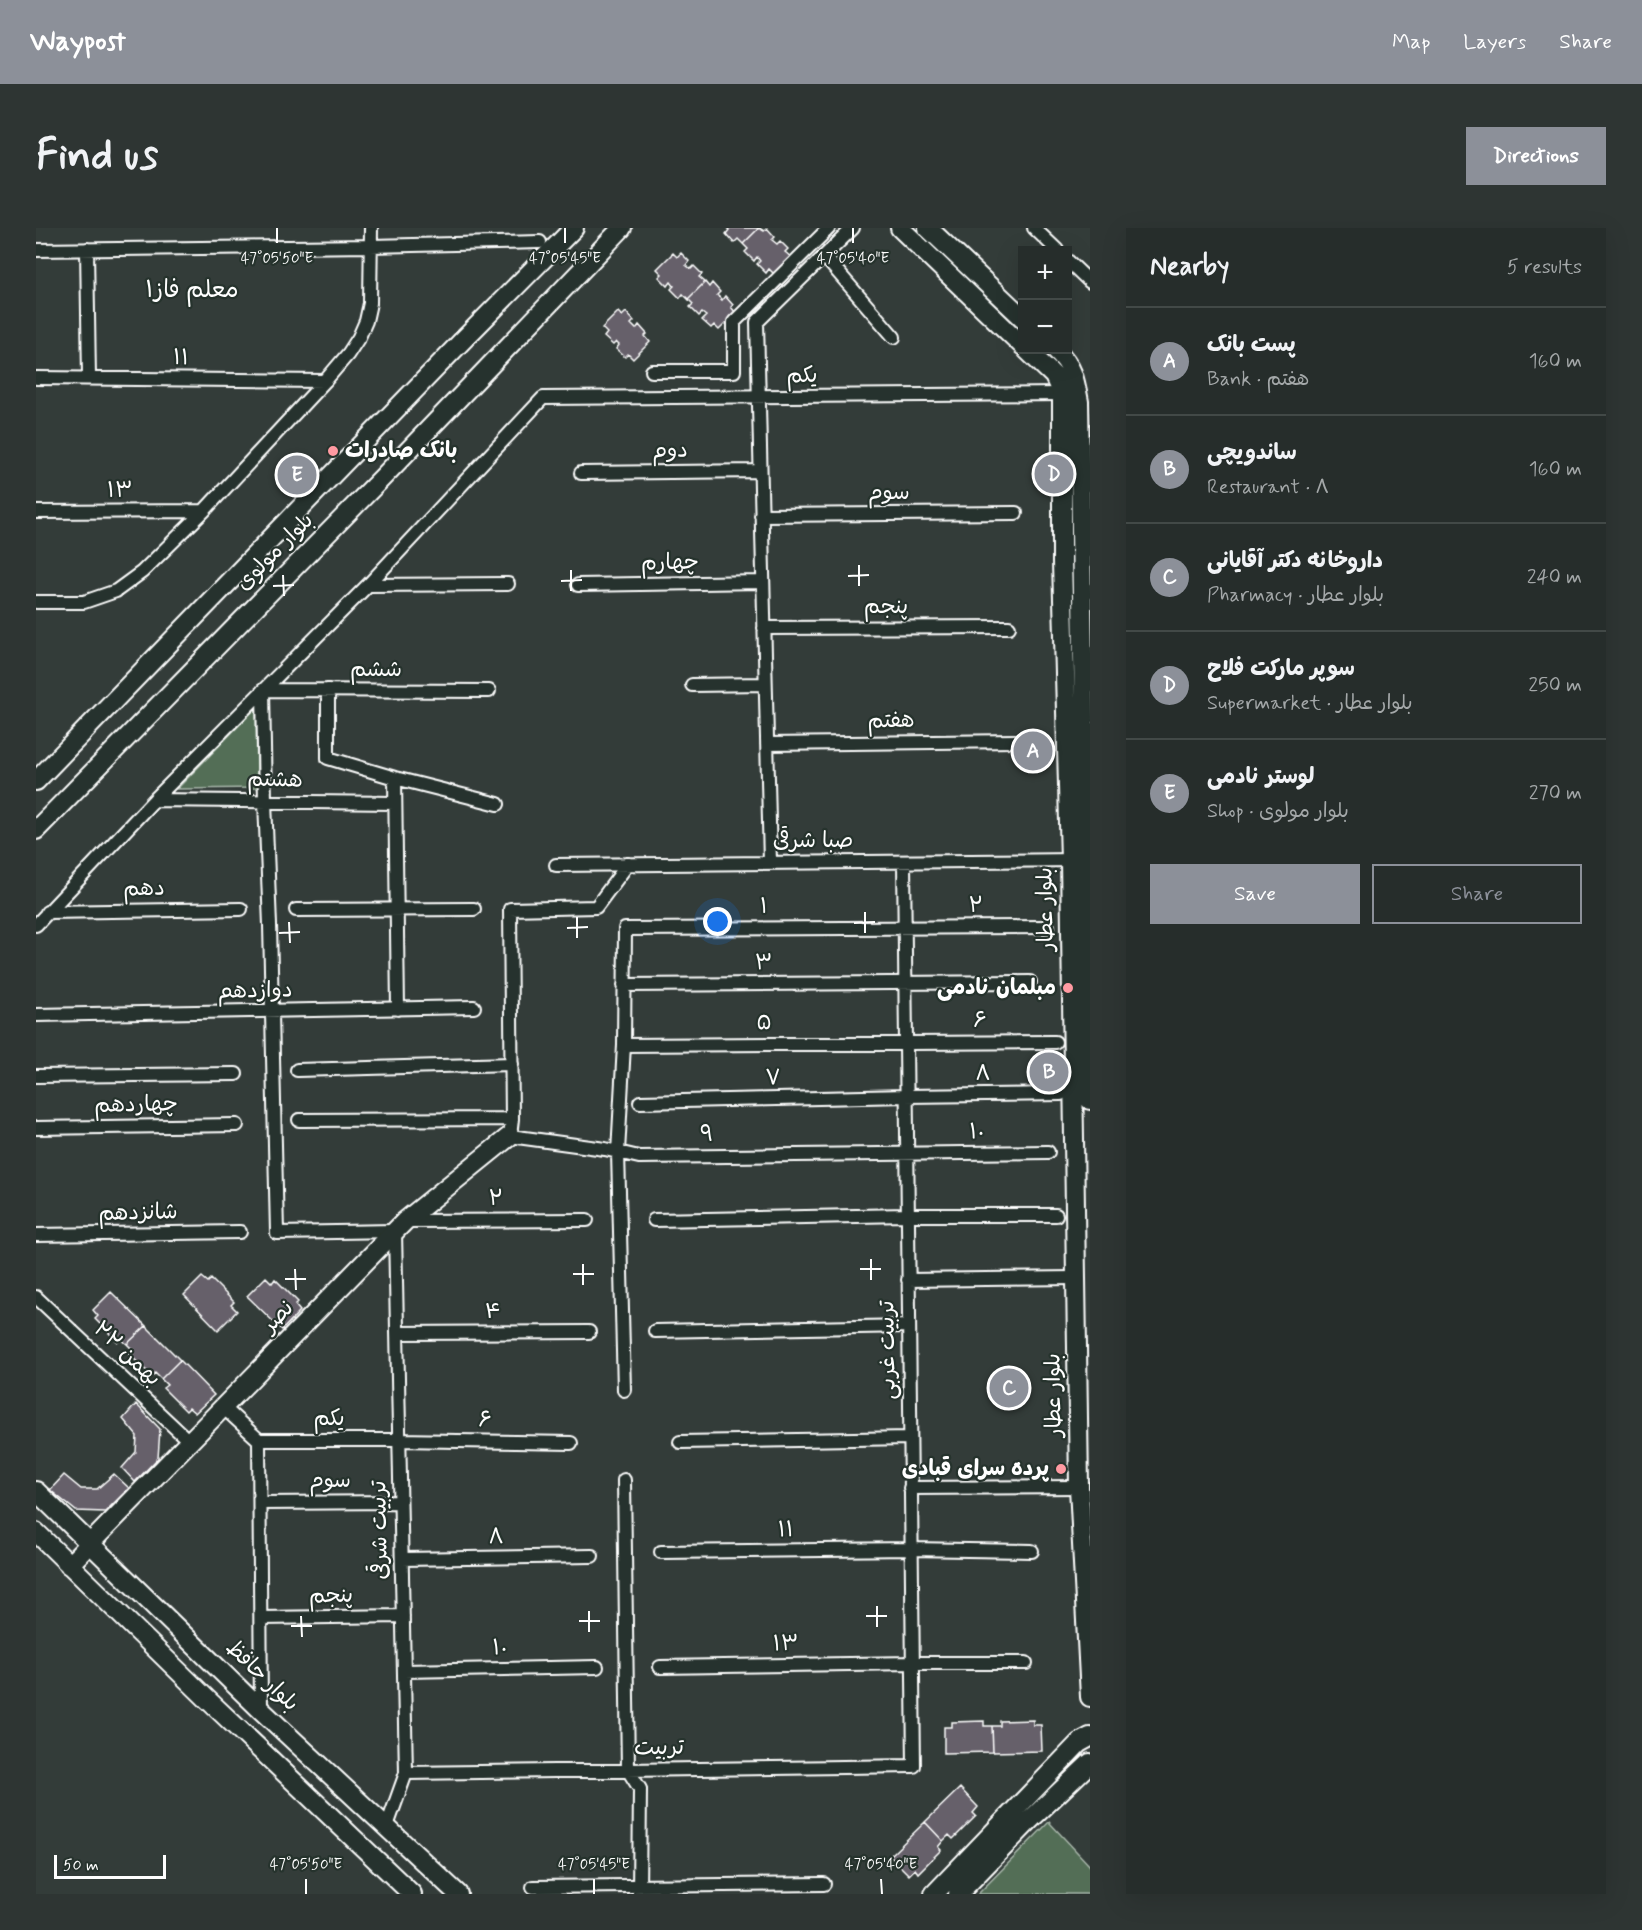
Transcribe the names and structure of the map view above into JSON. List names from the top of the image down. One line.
{"streets":{"street":["۱۱","یکم","دوم","۱۳","سوم","بلوار مولوی","چهارم","پنجم","ششم","هفتم","هشتم","صبا شرقی","دهم","۲","۱","بلوار عطار","۳","دوازدهم","۶","۵","۸","۷","چهاردهم","۱۰","۹","شانزدهم","۴","نصر","تربیت غربی","۲۲ بهمن","تربیت شرقی","بلوار حافظ","تربیت"]},"crossings":[["۱۱","تربیت غربی"],["یکم","بلوار عطار"],["یکم","۶"],["یکم","تربیت شرقی"],["۱۳","تربیت غربی"],["سوم","تربیت شرقی"],["پنجم","تربیت شرقی"],["صبا شرقی","بلوار عطار"],["صبا شرقی","تربیت غربی"],["۲","۱"],["۲","دوازدهم"],["۲","نصر"],["۲","تربیت غربی"],["۲","تربیت شرقی"],["۱","۳"],["۱","تربیت غربی"],["۳","تربیت غربی"],["۶","۵"],["۶","تربیت غربی"],["۶","تربیت شرقی"],["۵","تربیت غربی"],["۸","۷"],["۸","تربیت غربی"],["۸","تربیت شرقی"],["۷","تربیت غربی"],["۱۰","۹"],["۱۰","تربیت غربی"],["۱۰","تربیت شرقی"],["۹","نصر"],["۹","تربیت غربی"],["۴","تربیت شرقی"],["نصر","۲۲ بهمن"],["نصر","تربیت شرقی"],["نصر","بلوار حافظ"],["تربیت غربی","تربیت"],["تربیت شرقی","بلوار حافظ"],["تربیت شرقی","تربیت"]],"districts":["معلم فاز۱"],"places":["بانک صادرات","مبلمان نادمی","پرده سرای قبادی"],"scale_bar":"50 m","page":{"header":"Waypost","nav":["Map","Layers","Share"],"buttons":["Directions",["Save","Share"]],"title":"Find us","heading":["Nearby","5 results"],"map_buttons":["+","−"],"list":[{"mark":"A","name":"پست بانک","note":"Bank · هفتم","value":"160 m"},{"mark":"B","name":"ساندویچی","note":"Restaurant · ۸","value":"160 m"},{"mark":"C","name":"داروخانه دکتر آقایانی","note":"Pharmacy · بلوار عطار","value":"240 m"},{"mark":"D","name":"سوپر مارکت فلاح","note":"Supermarket · بلوار عطار","value":"250 m"},{"mark":"E","name":"لوستر نادمی","note":"Shop · بلوار مولوی","value":"270 m"}],"pins":["D","E","A","B","C"],"scale":"50 m"},"coordinates":["47°05'50\"E","47°05'45\"E","47°05'40\"E"]}
